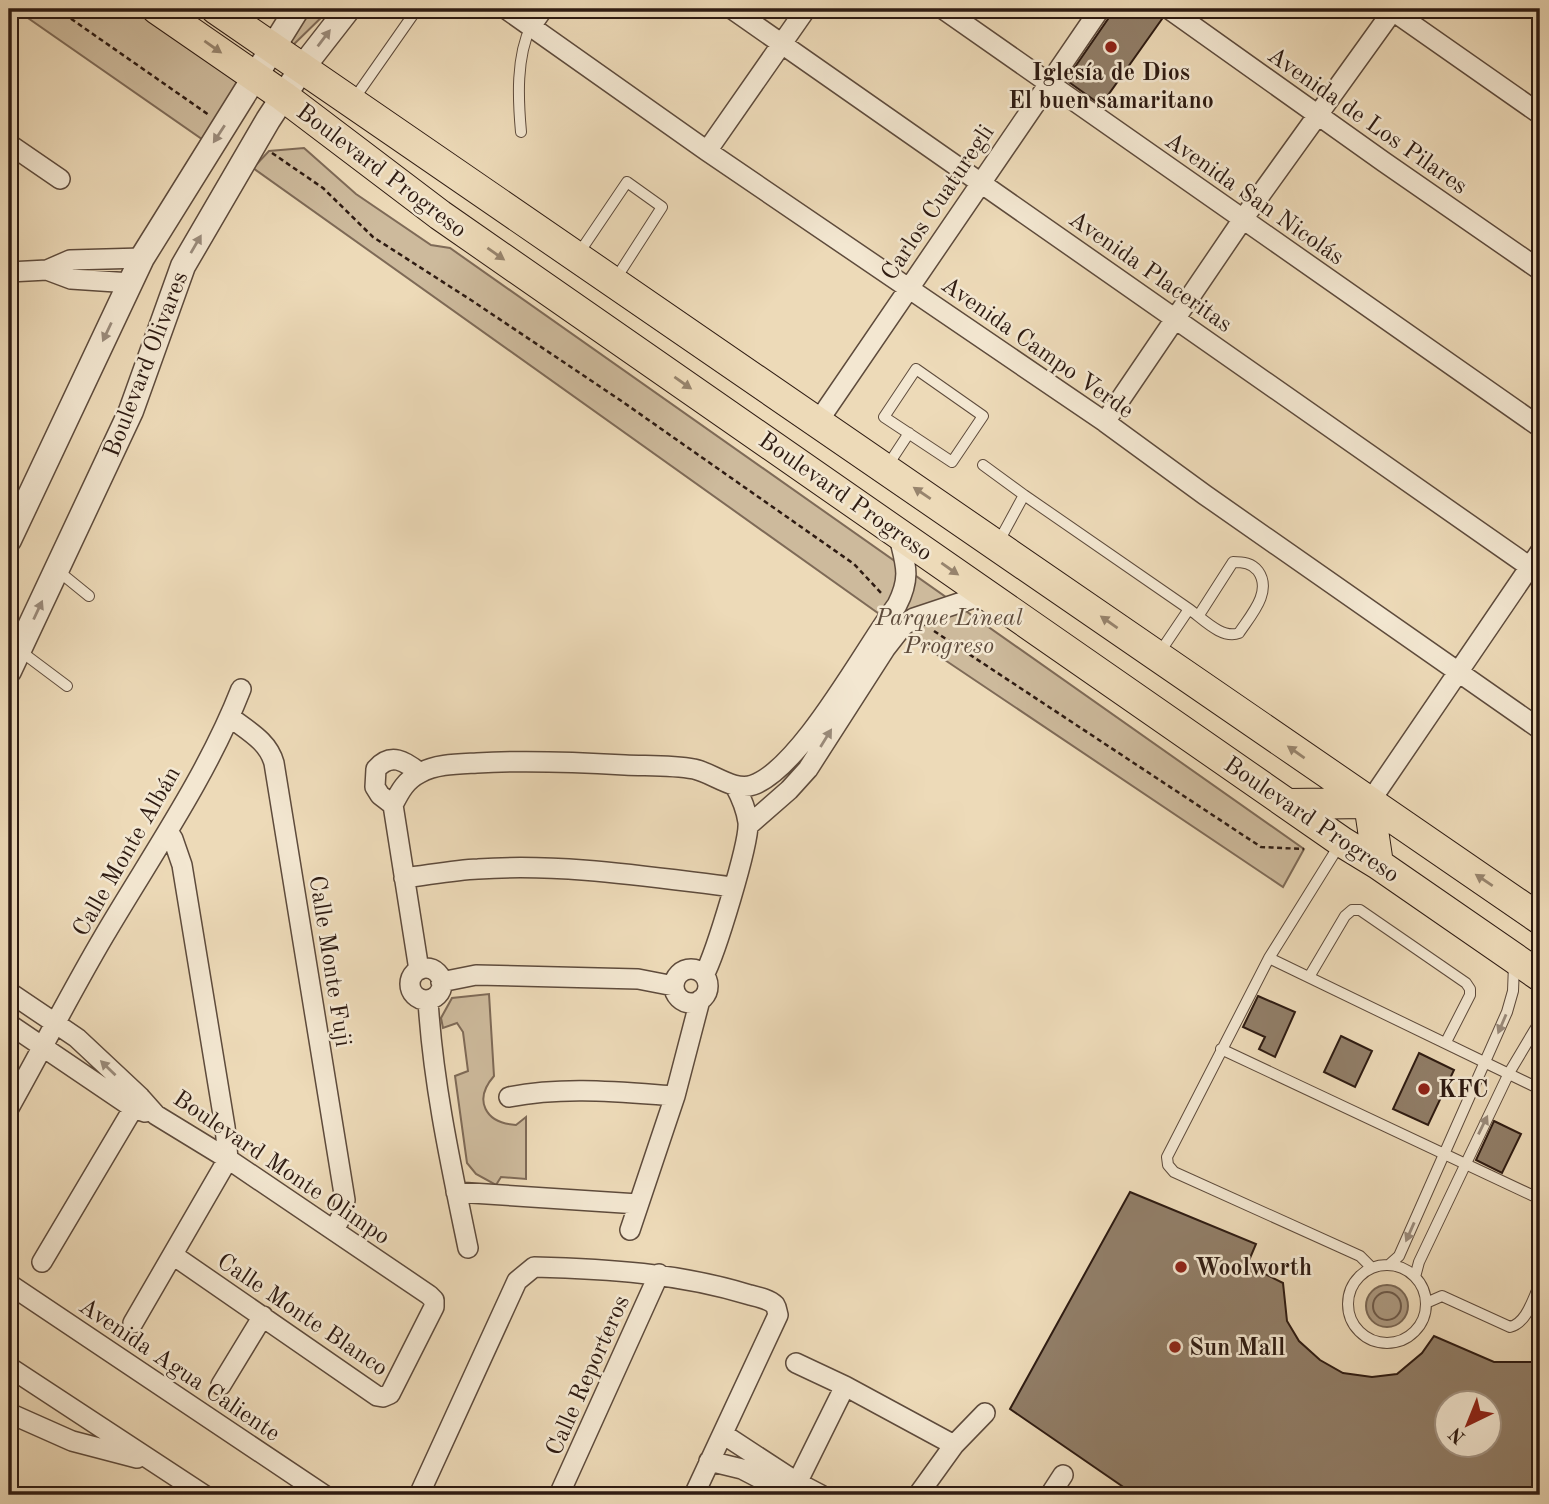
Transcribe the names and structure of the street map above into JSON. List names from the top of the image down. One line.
{"streets":{"main road":["Boulevard Progreso"],"street":["Avenida de Los Pilares","Avenida San Nicolás","Carlos Cuaturegli","Avenida Placeritas","Avenida Campo Verde","Boulevard Olivares","Calle Monte Albán","Calle Monte Fuji","Boulevard Monte Olimpo","Calle Monte Blanco","Avenida Agua Caliente","Calle Reporteros"]},"crossings":[["Boulevard Progreso","Carlos Cuaturegli"],["Boulevard Progreso","Boulevard Olivares"],["Avenida San Nicolás","Carlos Cuaturegli"],["Carlos Cuaturegli","Avenida Placeritas"],["Carlos Cuaturegli","Avenida Campo Verde"],["Calle Monte Albán","Calle Monte Fuji"],["Calle Monte Albán","Boulevard Monte Olimpo"],["Calle Monte Fuji","Boulevard Monte Olimpo"],["Boulevard Monte Olimpo","Calle Monte Blanco"]],"parks":["Parque Lineal Progreso"],"places":["Iglesía de Dios El buen samaritano","KFC","Woolworth","Sun Mall"],"north":"bottom left"}
